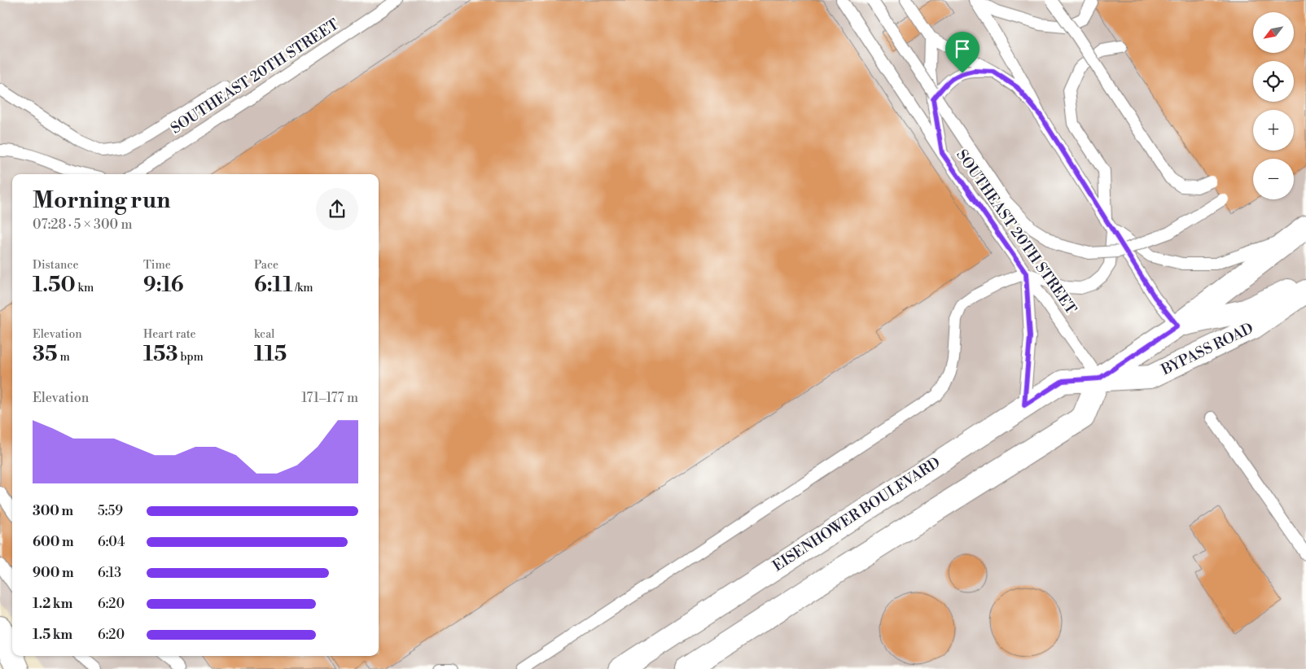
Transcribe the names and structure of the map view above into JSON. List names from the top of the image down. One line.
{"streets":{"street":["BYPASS ROAD","EISENHOWER BOULEVARD"],"lane":["SOUTHEAST 20TH STREET"]},"crossings":[["SOUTHEAST 20TH STREET","BYPASS ROAD"],["SOUTHEAST 20TH STREET","EISENHOWER BOULEVARD"],["BYPASS ROAD","EISENHOWER BOULEVARD"]],"north":"bottom left","page":{"map_buttons":["+","−"],"heading":["Morning run","07:28 · 5 × 300 m"],"stats":[["Distance","1.50 km"],["Time","9:16"],["Pace","6:11 /km"],["Elevation","35 m"],["Heart rate","153 bpm"],["kcal","115"]],"chart":["Elevation","171–177 m"],"list":[{"name":"300 m","note":"5:59"},{"name":"600 m","note":"6:04"},{"name":"900 m","note":"6:13"},{"name":"1.2 km","note":"6:20"},{"name":"1.5 km","note":"6:20"}]}}
